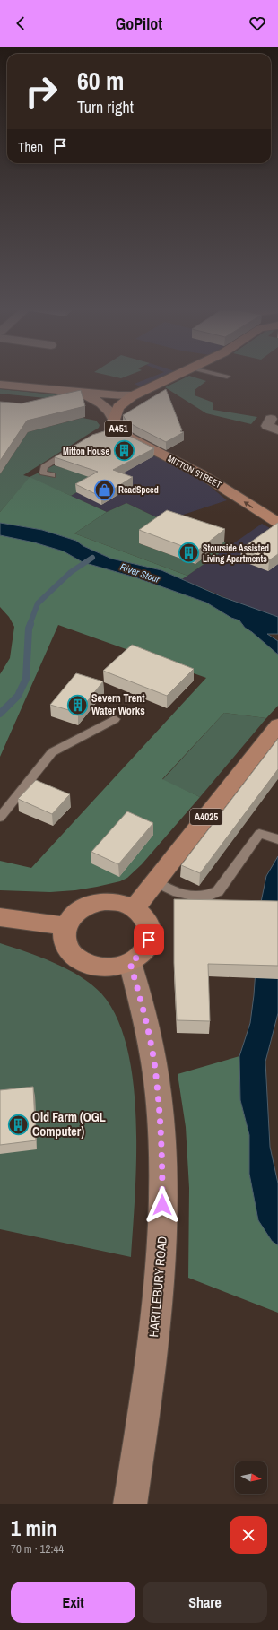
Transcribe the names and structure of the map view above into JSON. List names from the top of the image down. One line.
{"streets":{"main road":["A451","MITTON STREET","A4025"],"street":["HARTLEBURY ROAD"]},"crossings":[["A451","MITTON STREET"],["A4025","HARTLEBURY ROAD"]],"one_way":["MITTON STREET"],"water":["River Stour"],"places":{"building":["Mitton House","Stourside Assisted Living Apartments","Severn Trent Water Works","Old Farm (OGL Computer)"],"shop":["ReadSpeed"]},"north":"right","page":{"header":"GoPilot","turn":["60 m","Turn right"],"then":"Then","heading":["1 min","70 m · 12:44"],"buttons":["Exit","Share"]}}
